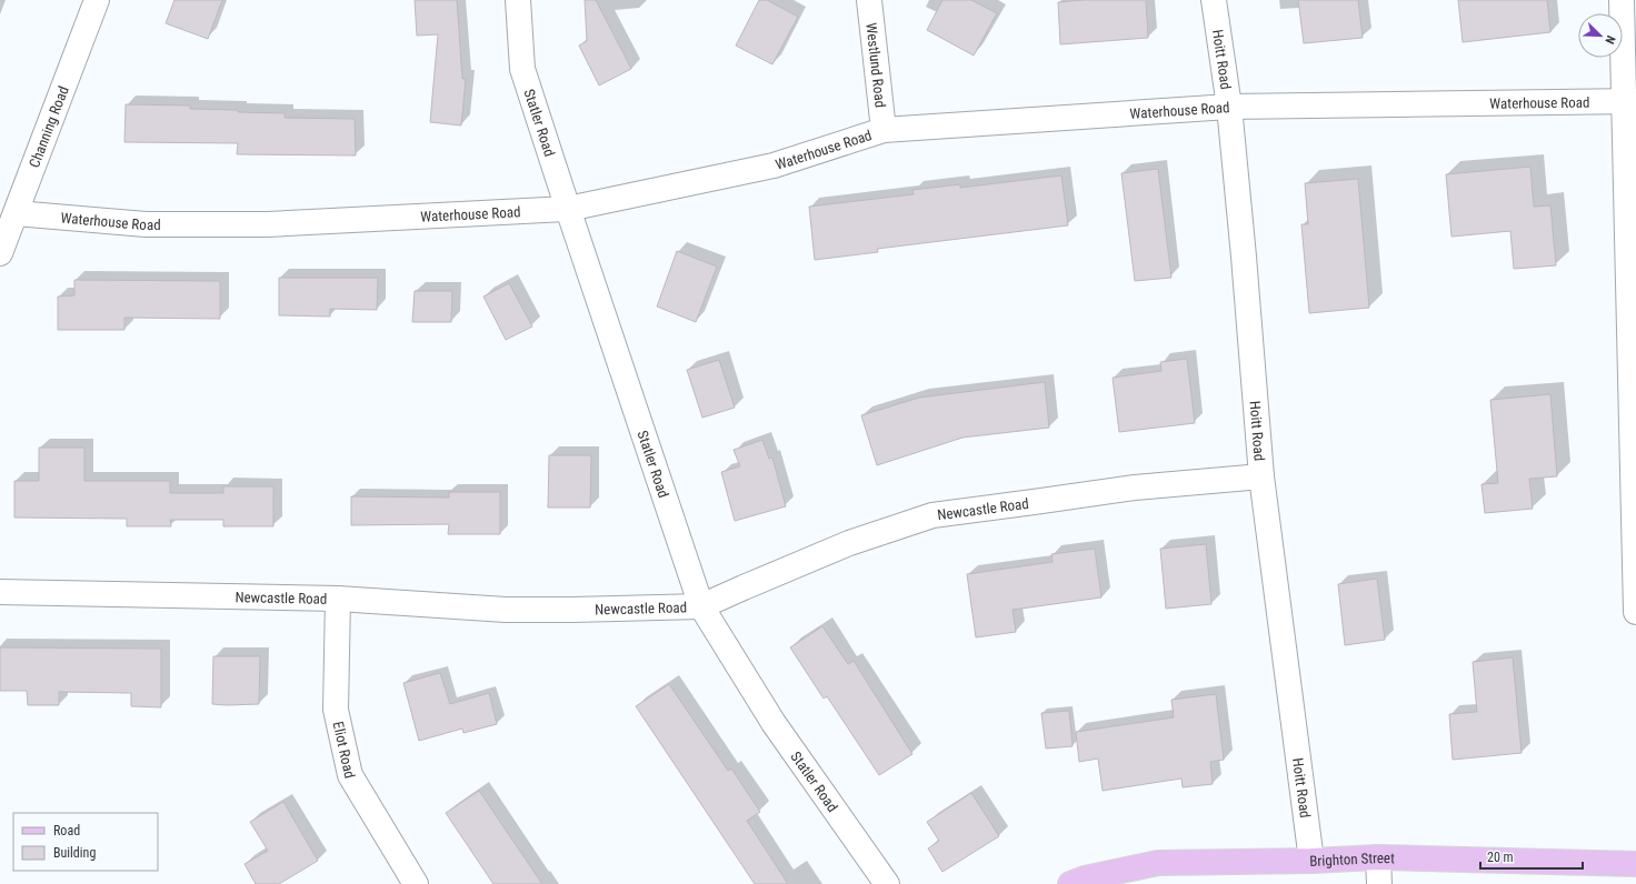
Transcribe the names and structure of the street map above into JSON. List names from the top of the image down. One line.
{"streets":{"main road":["Brighton Street"],"street":["Hoitt Road","Westlund Road","Waterhouse Road","Statler Road","Channing Road","Newcastle Road","Eliot Road"]},"crossings":[["Hoitt Road","Waterhouse Road"],["Hoitt Road","Newcastle Road"],["Hoitt Road","Brighton Street"],["Westlund Road","Waterhouse Road"],["Waterhouse Road","Statler Road"],["Waterhouse Road","Channing Road"],["Statler Road","Newcastle Road"],["Newcastle Road","Eliot Road"]],"legend":["Road","Building"],"scale_bar":"20 m","north":"bottom right"}
